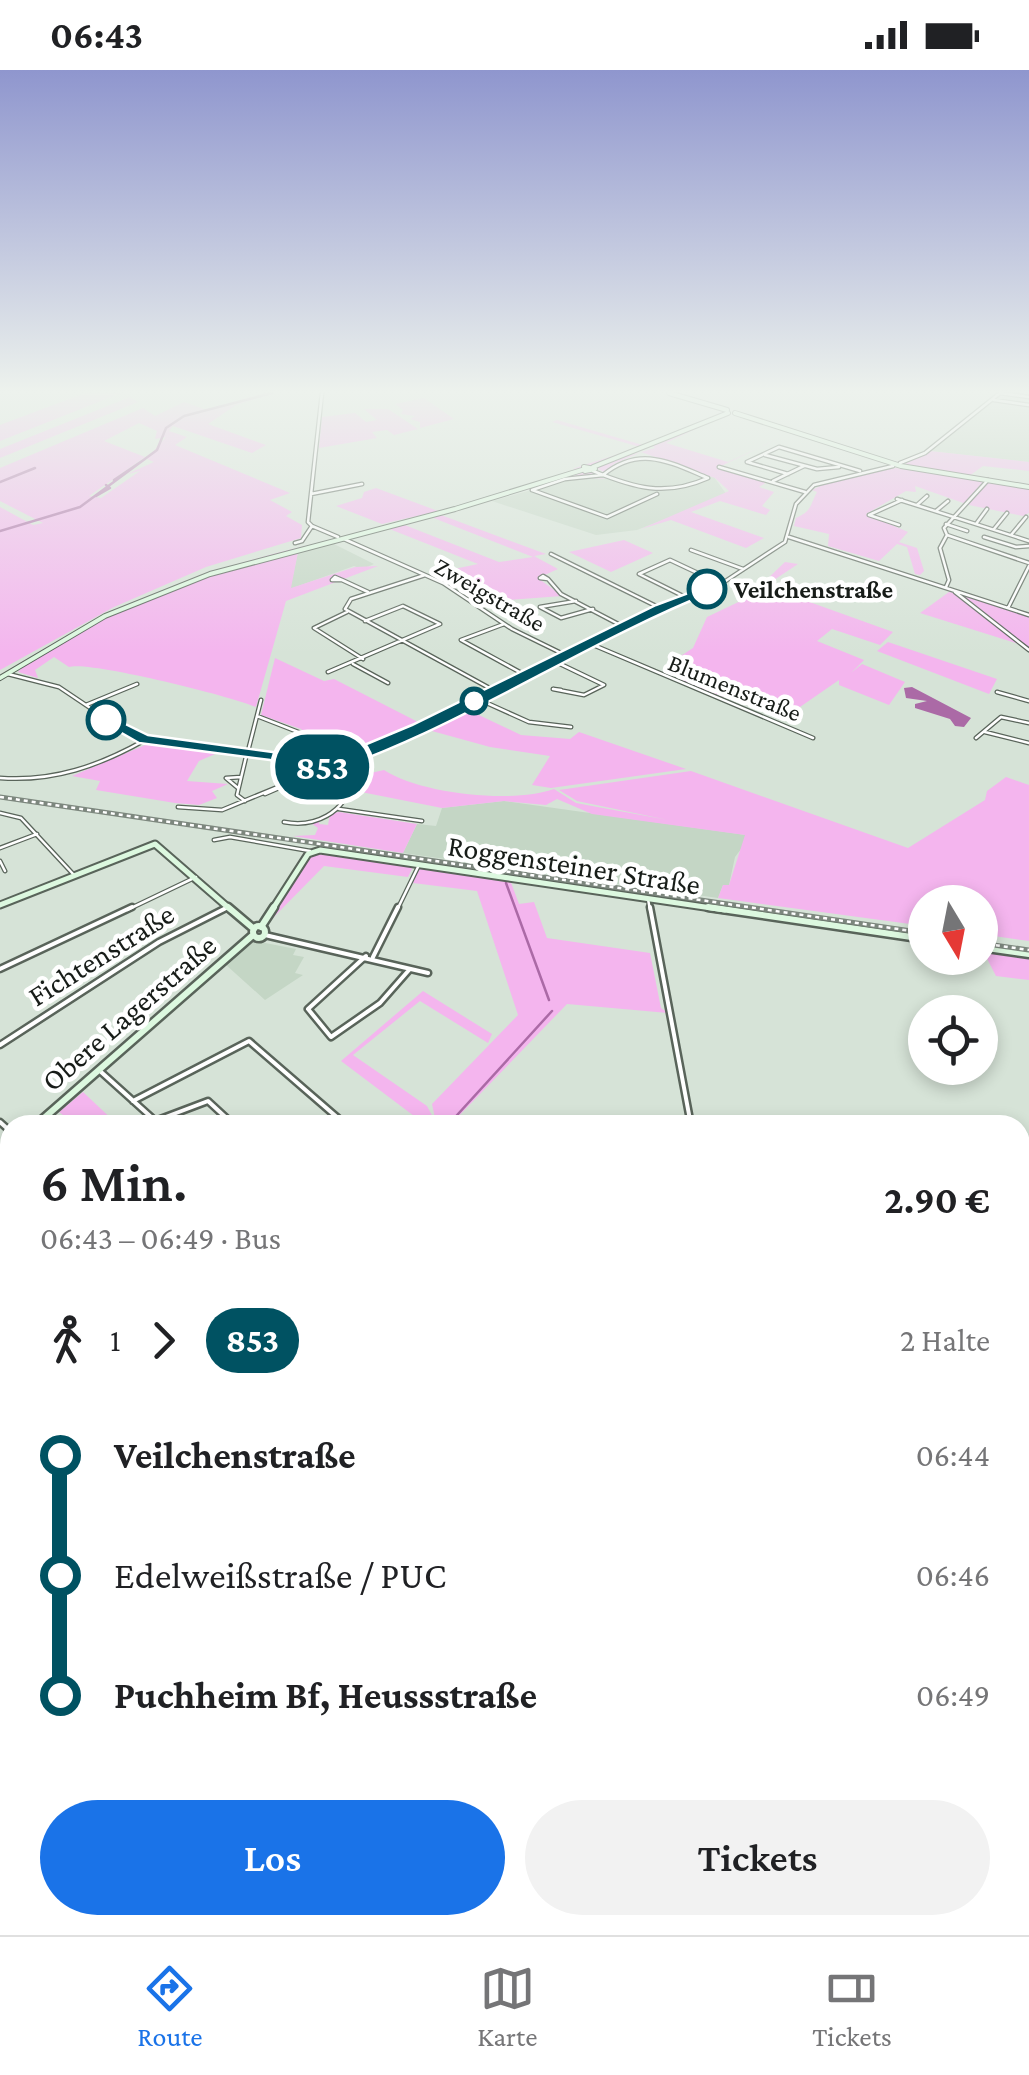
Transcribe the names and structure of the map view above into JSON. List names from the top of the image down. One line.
{"streets":{"street":["Zweigstraße","Blumenstraße","Roggensteiner Straße","Fichtenstraße","Obere Lagerstraße"]},"crossings":[["Fichtenstraße","Obere Lagerstraße"]],"places":["Veilchenstraße"],"lines":["bus line 853"],"north":"bottom","page":{"status":"06:43","on_map":"853","heading":["6 Min.","06:43 – 06:49 · Bus","2.90 €"],"legs":["1","853","2 Halte"],"list":[{"name":"Veilchenstraße","value":"06:44"},{"name":"Edelweißstraße / PUC","value":"06:46"},{"name":"Puchheim Bf, Heussstraße","value":"06:49"}],"buttons":["Los","Tickets"],"tabs":["Route","Karte","Tickets"]}}
